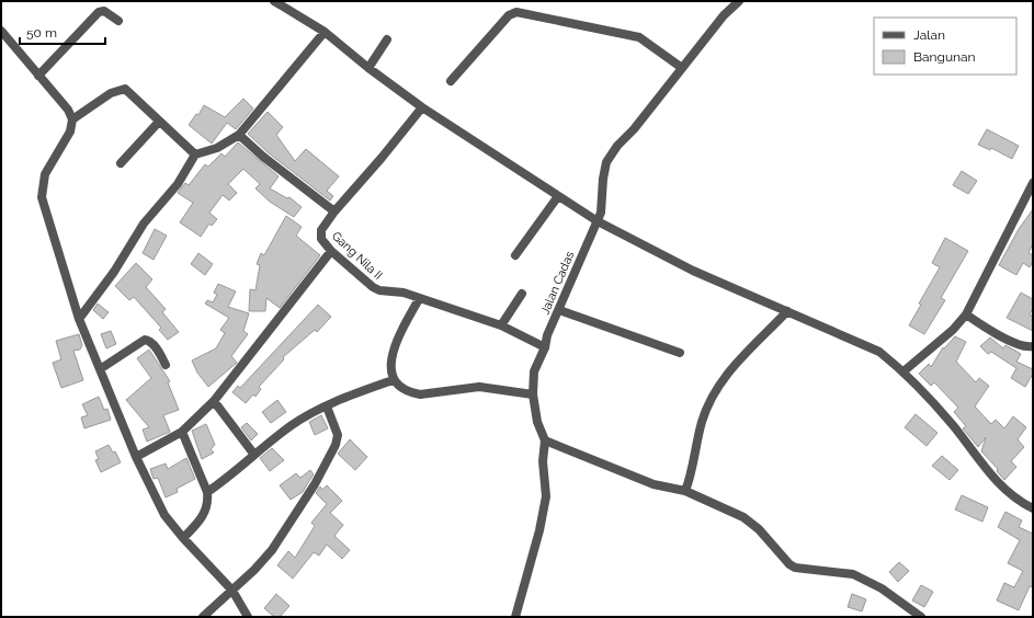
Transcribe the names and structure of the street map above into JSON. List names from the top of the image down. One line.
{"streets":{"street":["Gang Nila II","Jalan Cadas"]},"crossings":[["Gang Nila II","Jalan Cadas"]],"legend":["Jalan","Bangunan"],"scale_bar":"50 m"}
